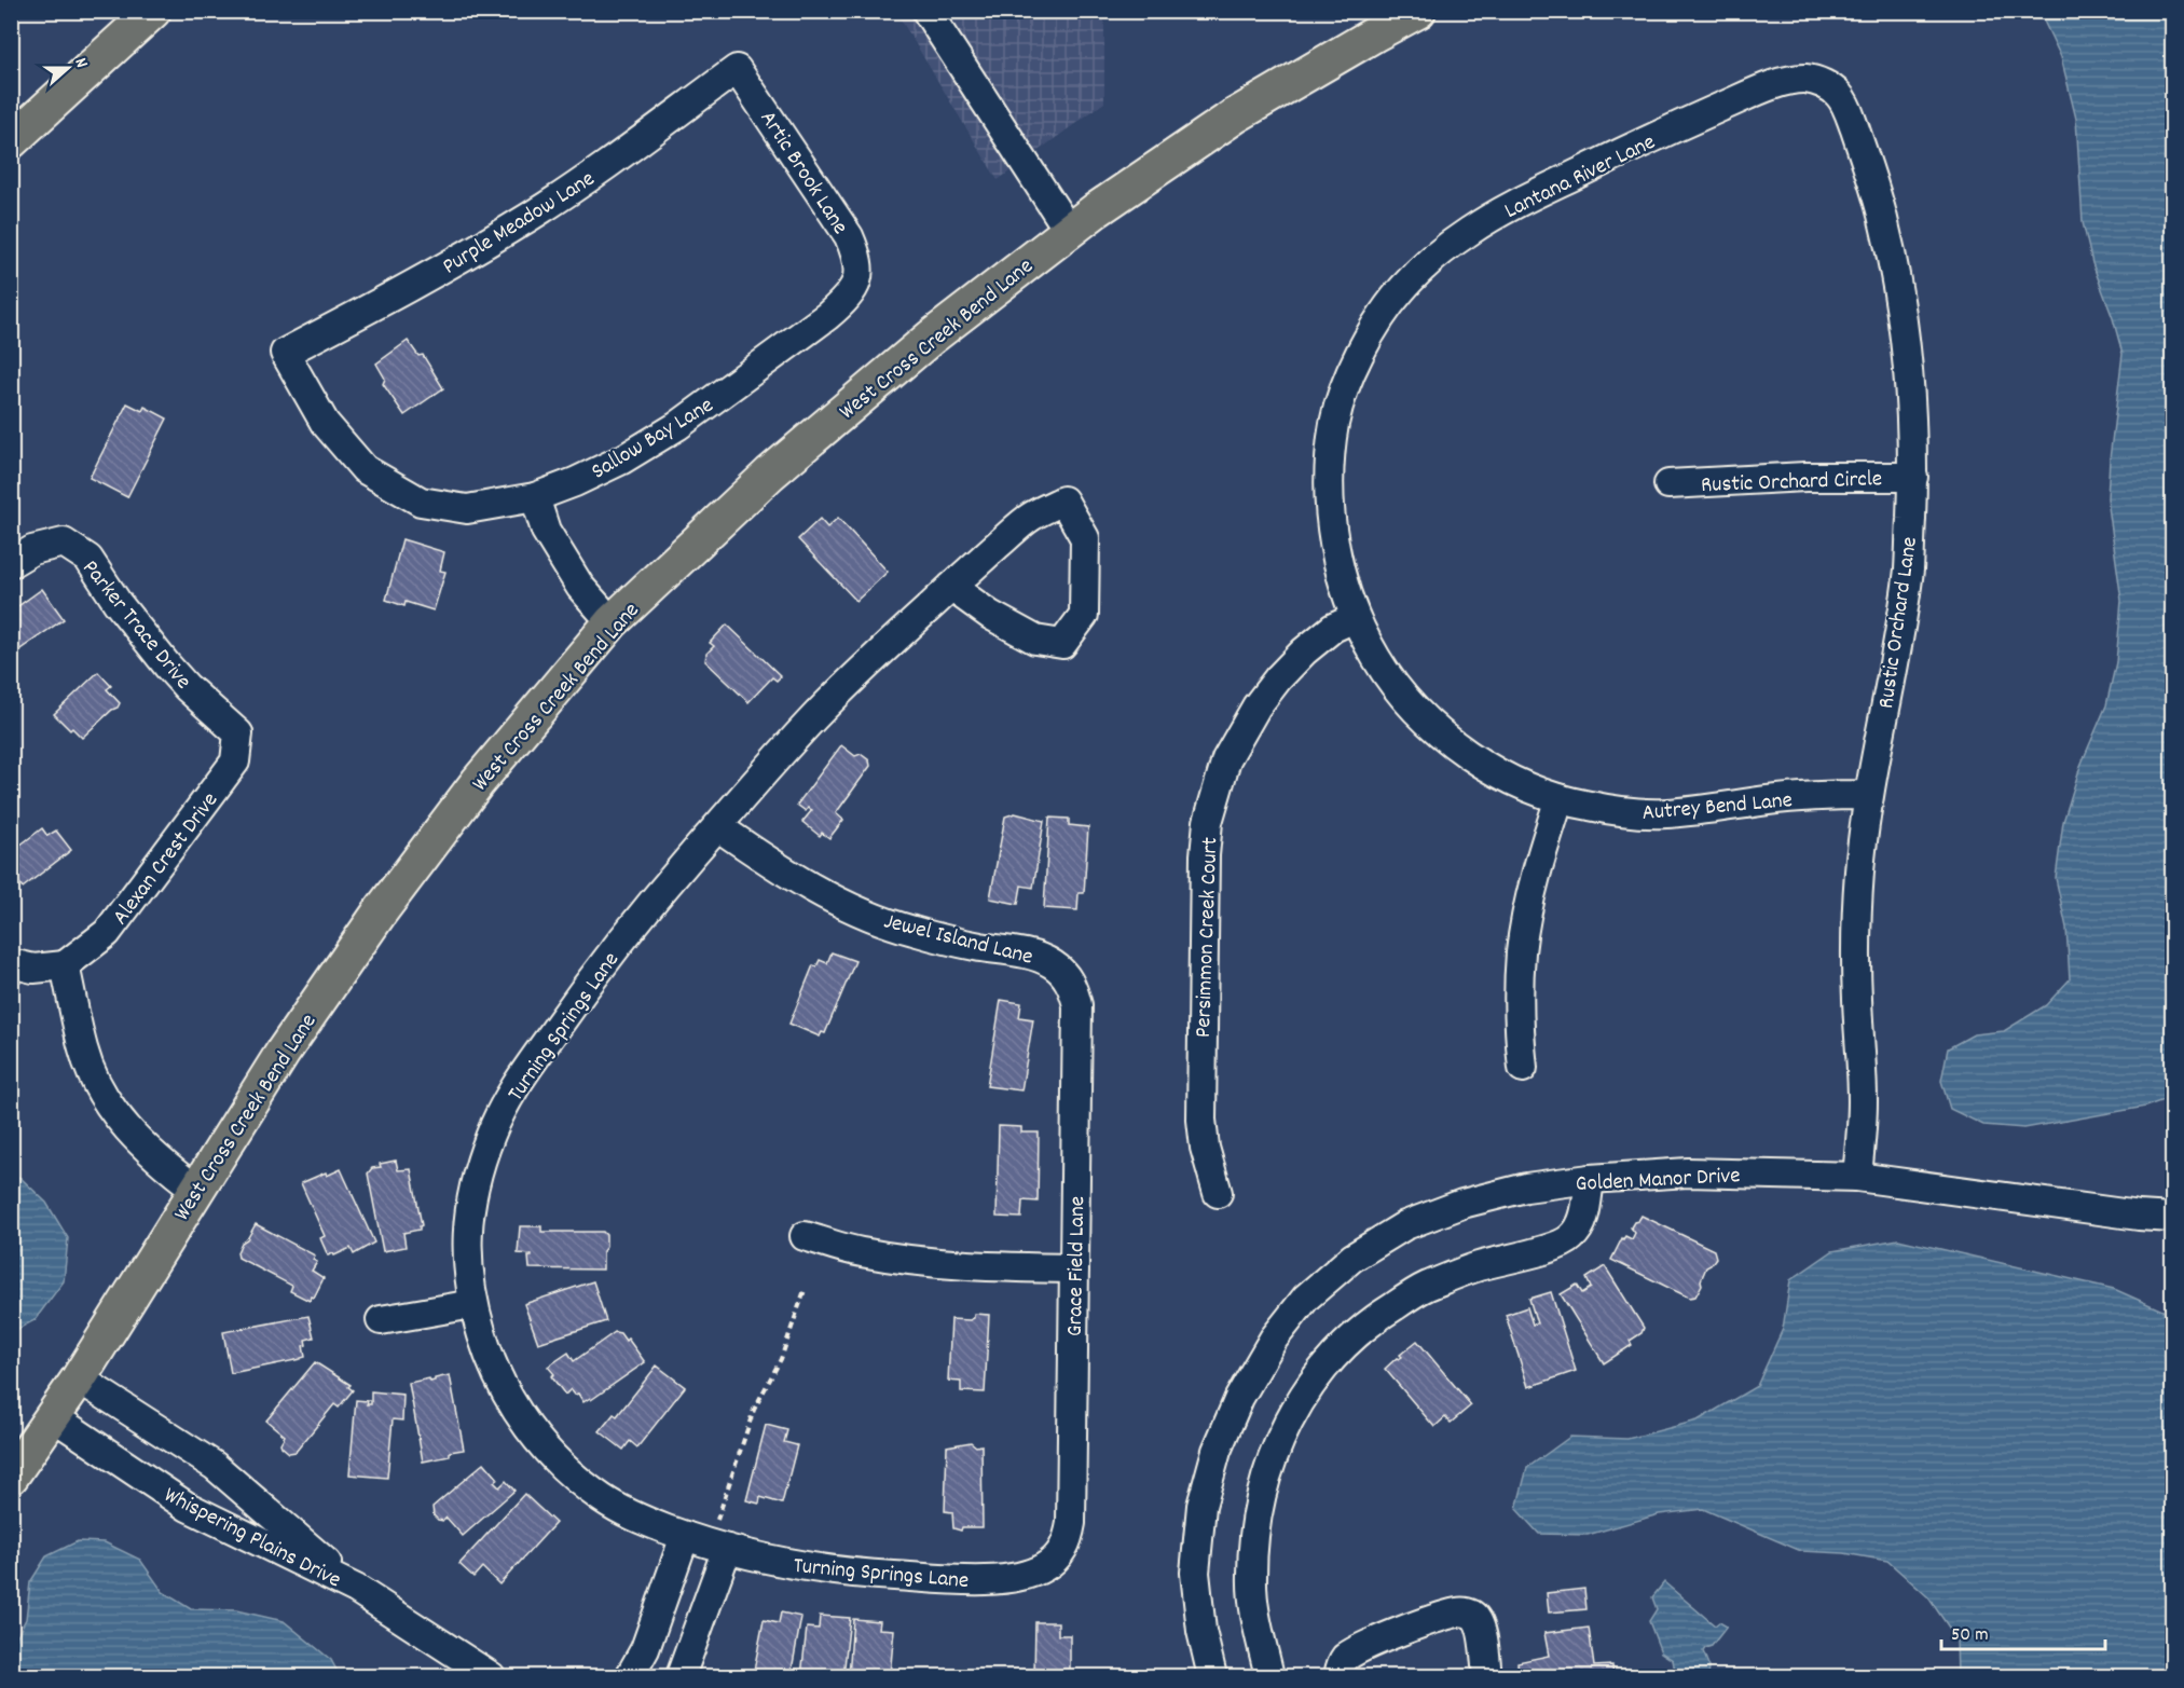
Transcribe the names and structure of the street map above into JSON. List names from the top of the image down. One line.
{"streets":{"main road":["West Cross Creek Bend Lane"],"street":["Artic Brook Lane","Lantana River Lane","Purple Meadow Lane","Sallow Bay Lane","Rustic Orchard Circle","Rustic Orchard Lane","Parker Trace Drive","Autrey Bend Lane","Alexan Crest Drive","Jewel Island Lane","Persimmon Creek Court","Turning Springs Lane","Golden Manor Drive","Grace Field Lane","Whispering Plains Drive"]},"crossings":[["Artic Brook Lane","Purple Meadow Lane"],["Artic Brook Lane","Sallow Bay Lane"],["Lantana River Lane","Rustic Orchard Lane"],["Lantana River Lane","Autrey Bend Lane"],["Purple Meadow Lane","Sallow Bay Lane"],["West Cross Creek Bend Lane","Whispering Plains Drive"],["Rustic Orchard Circle","Rustic Orchard Lane"],["Rustic Orchard Lane","Autrey Bend Lane"],["Rustic Orchard Lane","Golden Manor Drive"],["Parker Trace Drive","Alexan Crest Drive"],["Autrey Bend Lane","Persimmon Creek Court"],["Jewel Island Lane","Turning Springs Lane"],["Jewel Island Lane","Grace Field Lane"],["Turning Springs Lane","Grace Field Lane"]],"scale_bar":"50 m","north":"right"}
